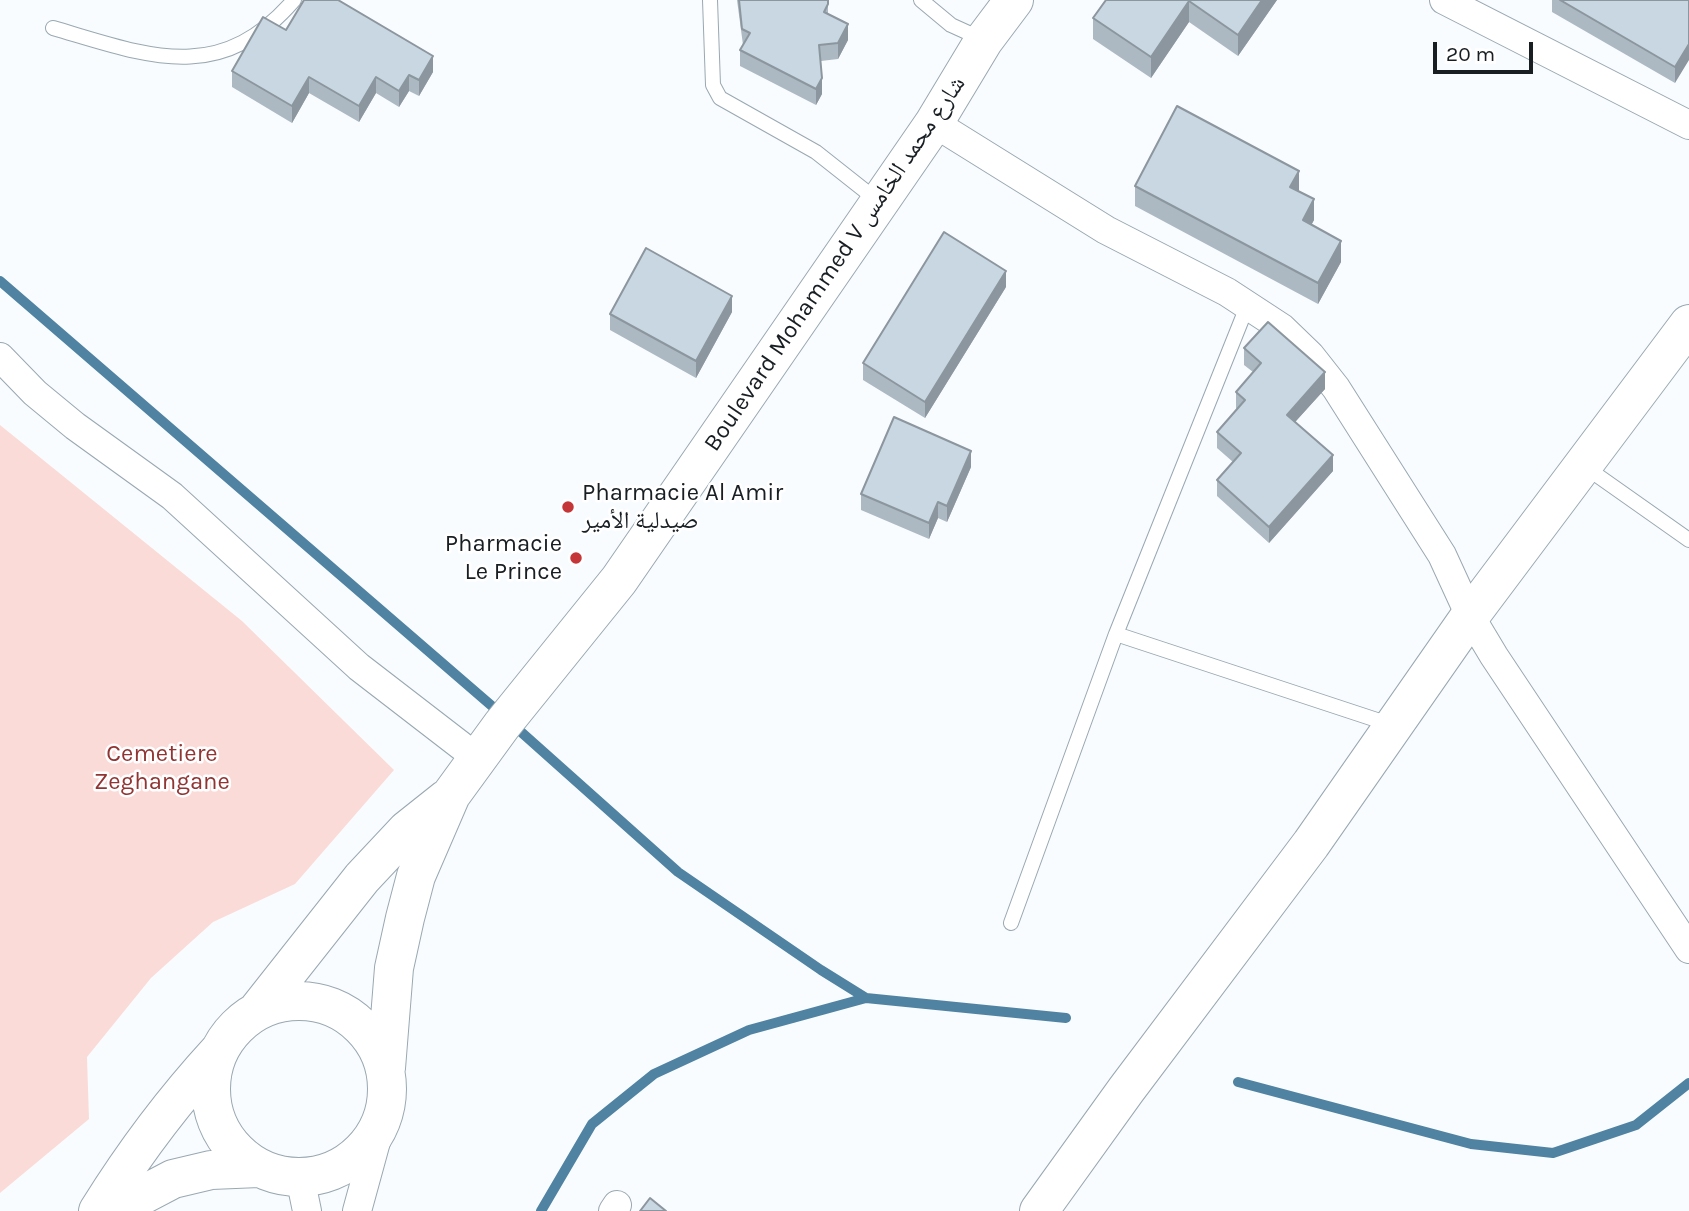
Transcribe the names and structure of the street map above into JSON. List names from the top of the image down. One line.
{"streets":{"main road":["Boulevard Mohammed V شارع محمد الخامس"]},"parks":["Cemetiere Zeghangane"],"places":["Pharmacie Al Amir صيدلية الأمير","Pharmacie Le Prince"],"scale_bar":"20 m"}
